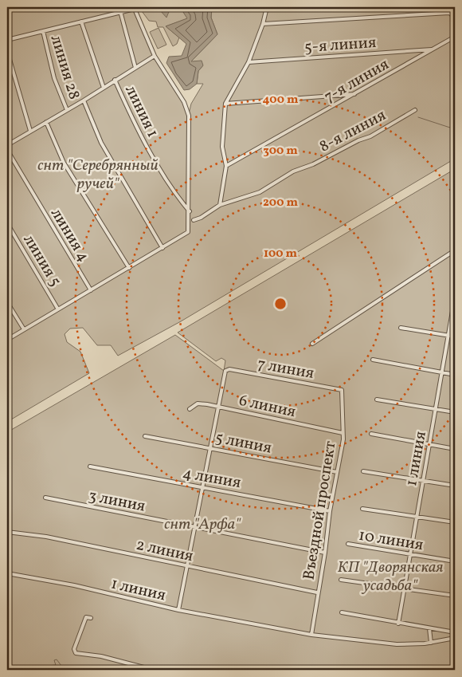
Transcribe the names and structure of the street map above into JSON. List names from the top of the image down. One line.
{"streets":{"street":["5-я линия","линия 28","7-я линия","линия 1","8-я линия","линия 4","линия 5","7 линия","6 линия","5 линия","1 линия","4 линия","3 линия","Въездной проспект","10 линия","2 линия"]},"crossings":[["5-я линия","7-я линия"],["7 линия","6 линия"],["7 линия","Въездной проспект"],["6 линия","Въездной проспект"],["5 линия","Въездной проспект"],["1 линия","Въездной проспект"],["1 линия","10 линия"],["4 линия","Въездной проспект"],["3 линия","Въездной проспект"],["Въездной проспект","2 линия"]],"parks":["снт \"Серебрянный ручей\"","снт \"Арфа\"","КП \"Дворянская усадьба\""],"rings":["400 m","300 m","200 m","100 m"]}
